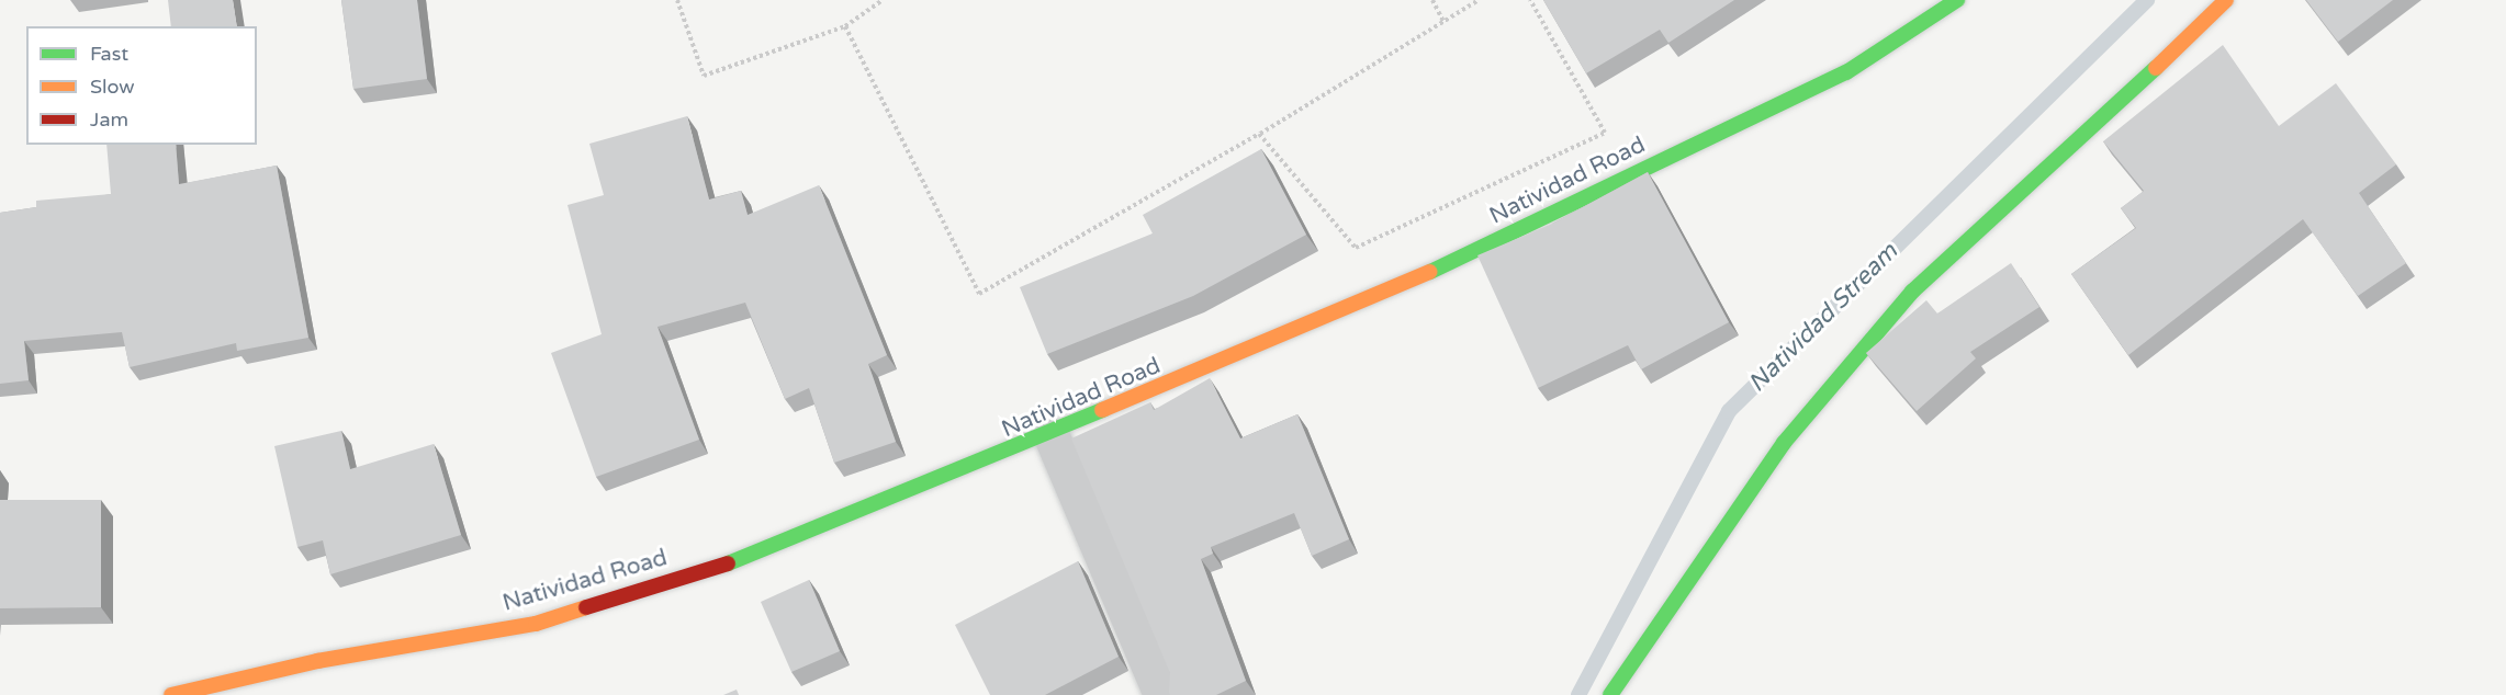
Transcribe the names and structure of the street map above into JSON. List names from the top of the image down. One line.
{"streets":{"street":["Natividad Road"]},"water":["Natividad Stream"],"legend":["Fast","Slow","Jam"]}
